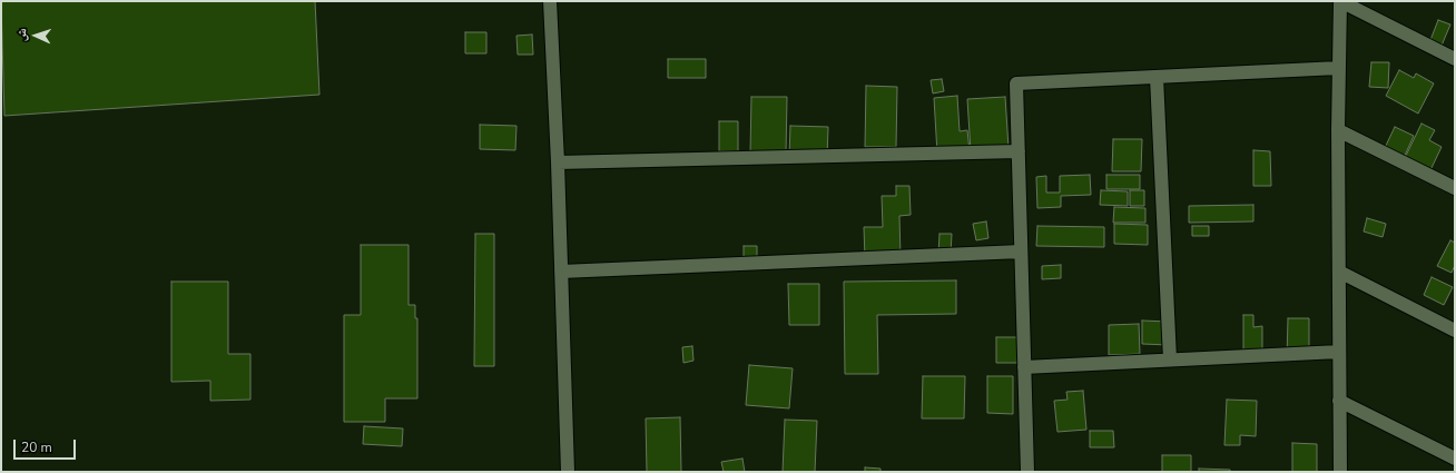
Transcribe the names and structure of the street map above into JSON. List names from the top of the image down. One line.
{"scale_bar":"20 m","north":"left"}
